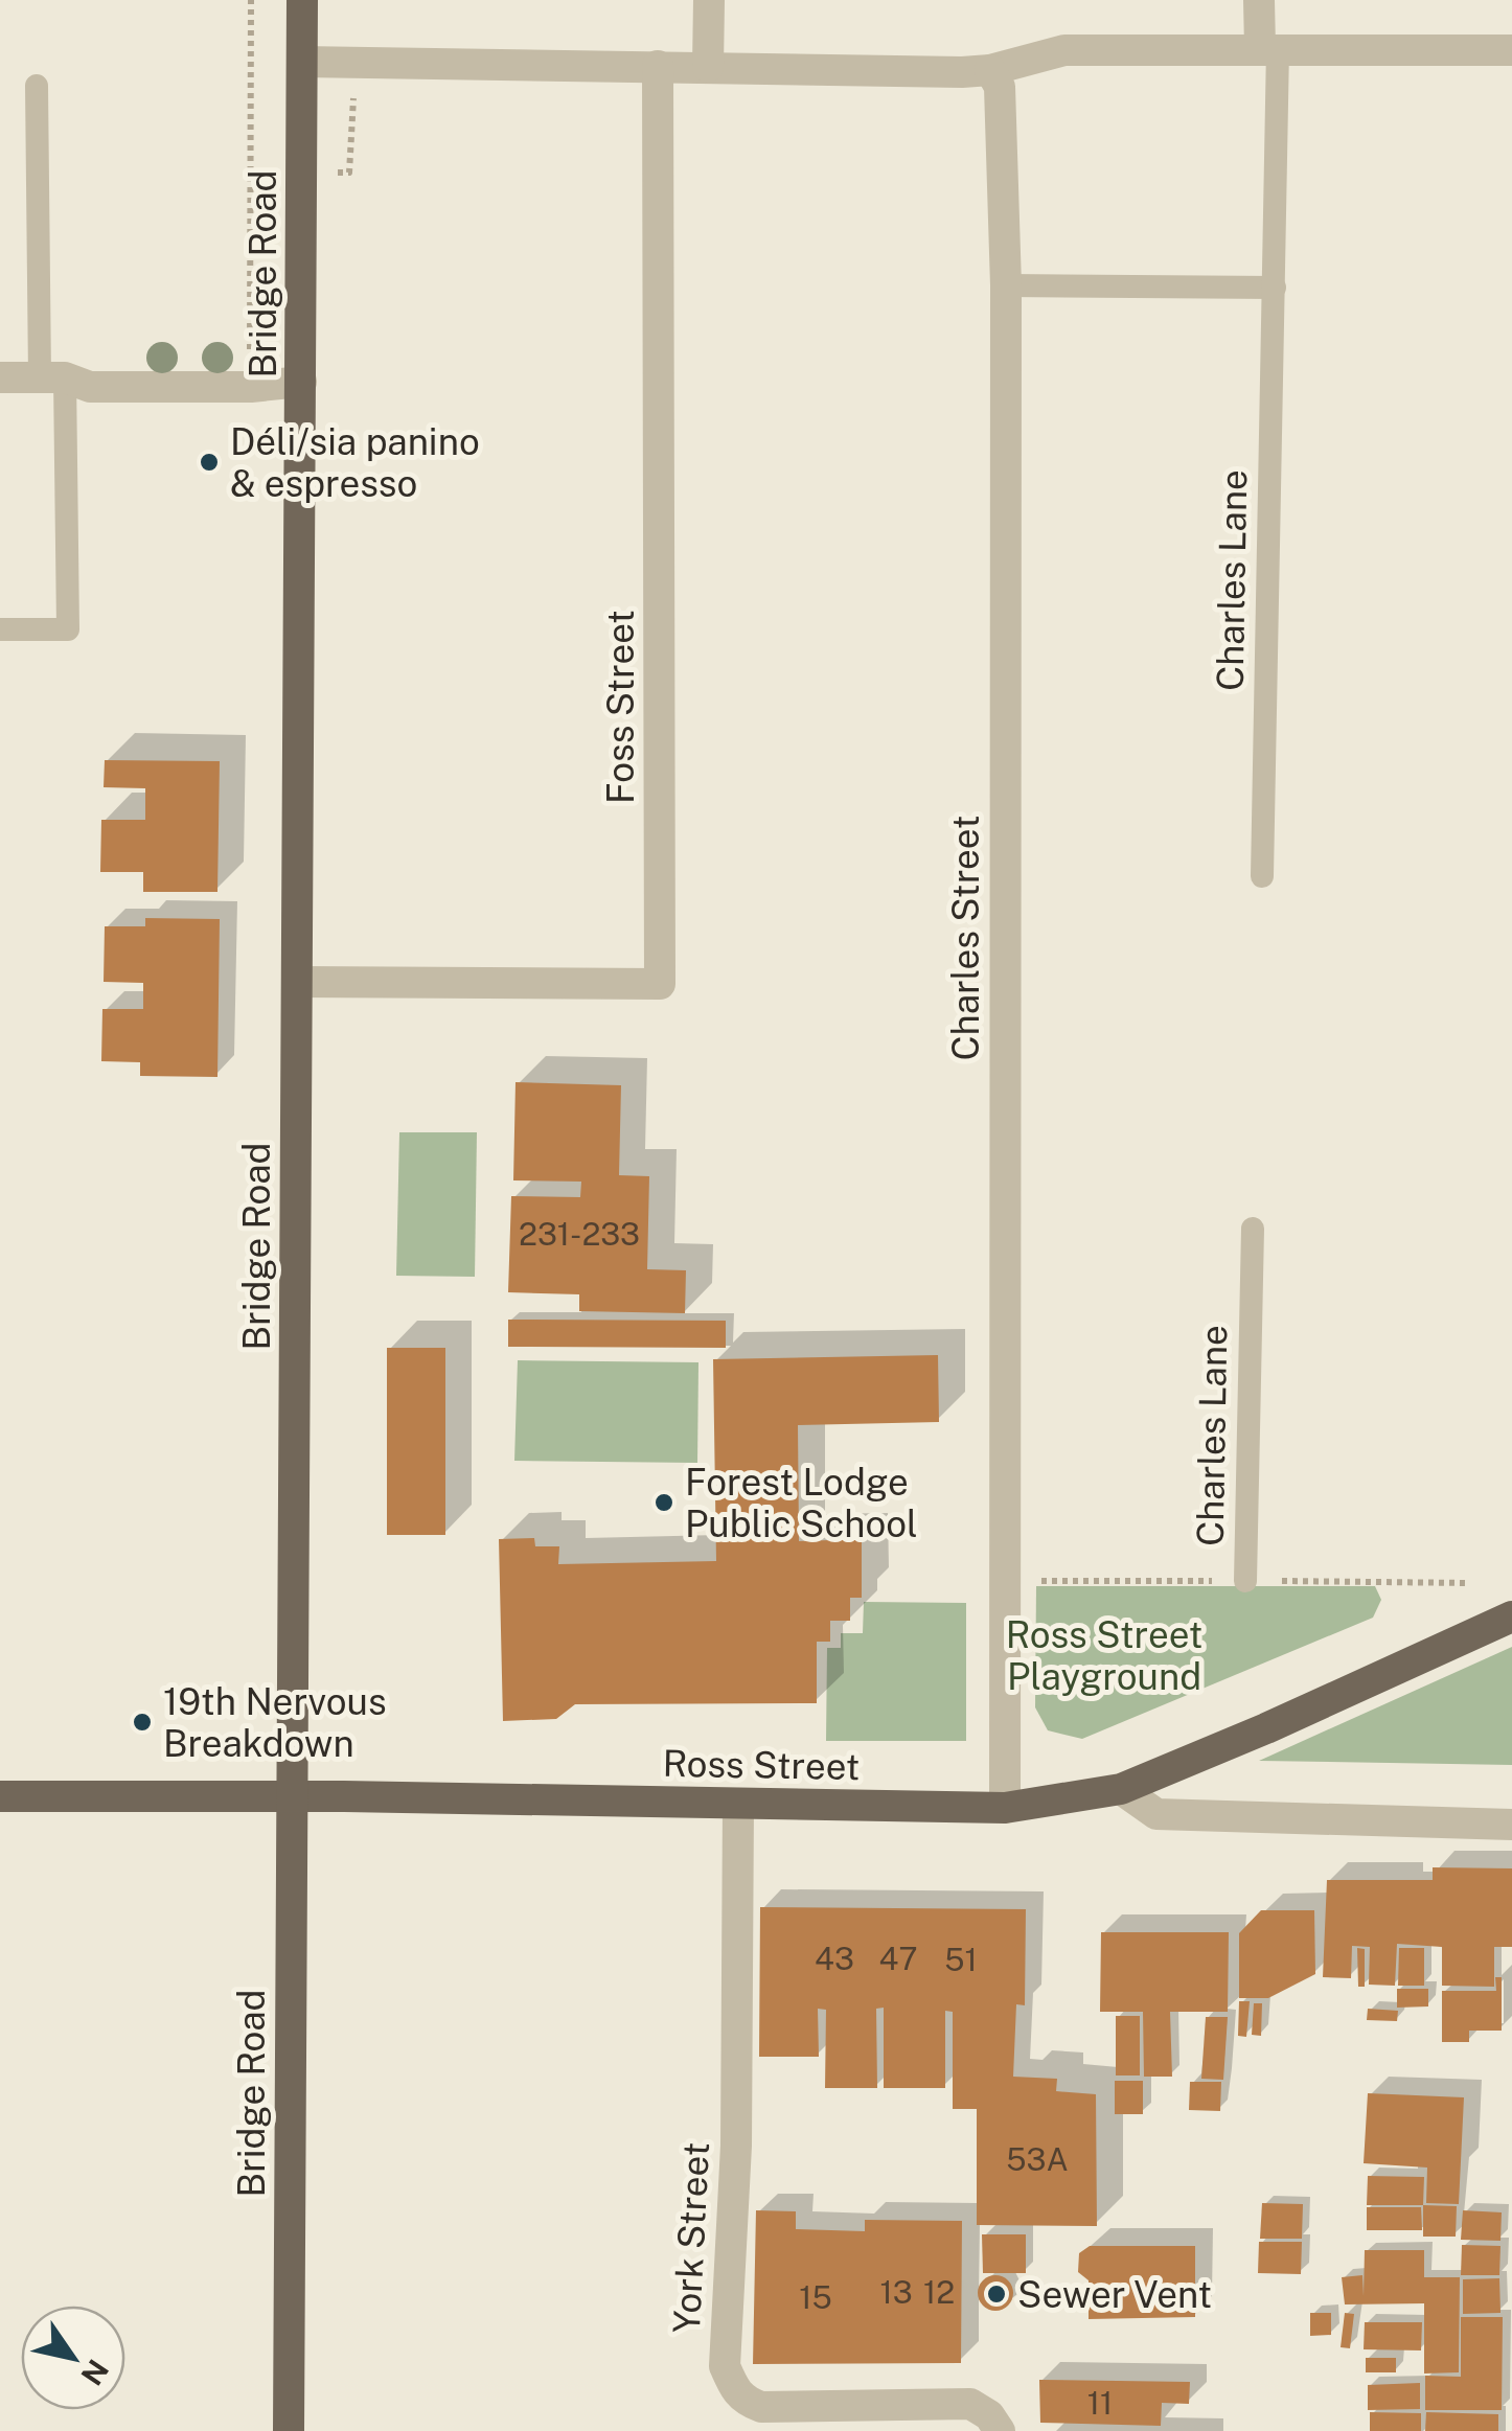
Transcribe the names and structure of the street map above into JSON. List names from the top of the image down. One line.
{"streets":{"main road":["Bridge Road","Ross Street"],"street":["Foss Street","Charles Street","York Street"],"lane":["Charles Lane"]},"crossings":[["Bridge Road","Foss Street"],["Bridge Road","Ross Street"],["Charles Street","Ross Street"],["Ross Street","York Street"]],"parks":["Ross Street Playground"],"places":["Déli/sia panino & espresso","Forest Lodge Public School","19th Nervous Breakdown","Sewer Vent"],"house_numbers":["231-233","43","47","51","53A","13","12","15","11"],"north":"bottom right"}
